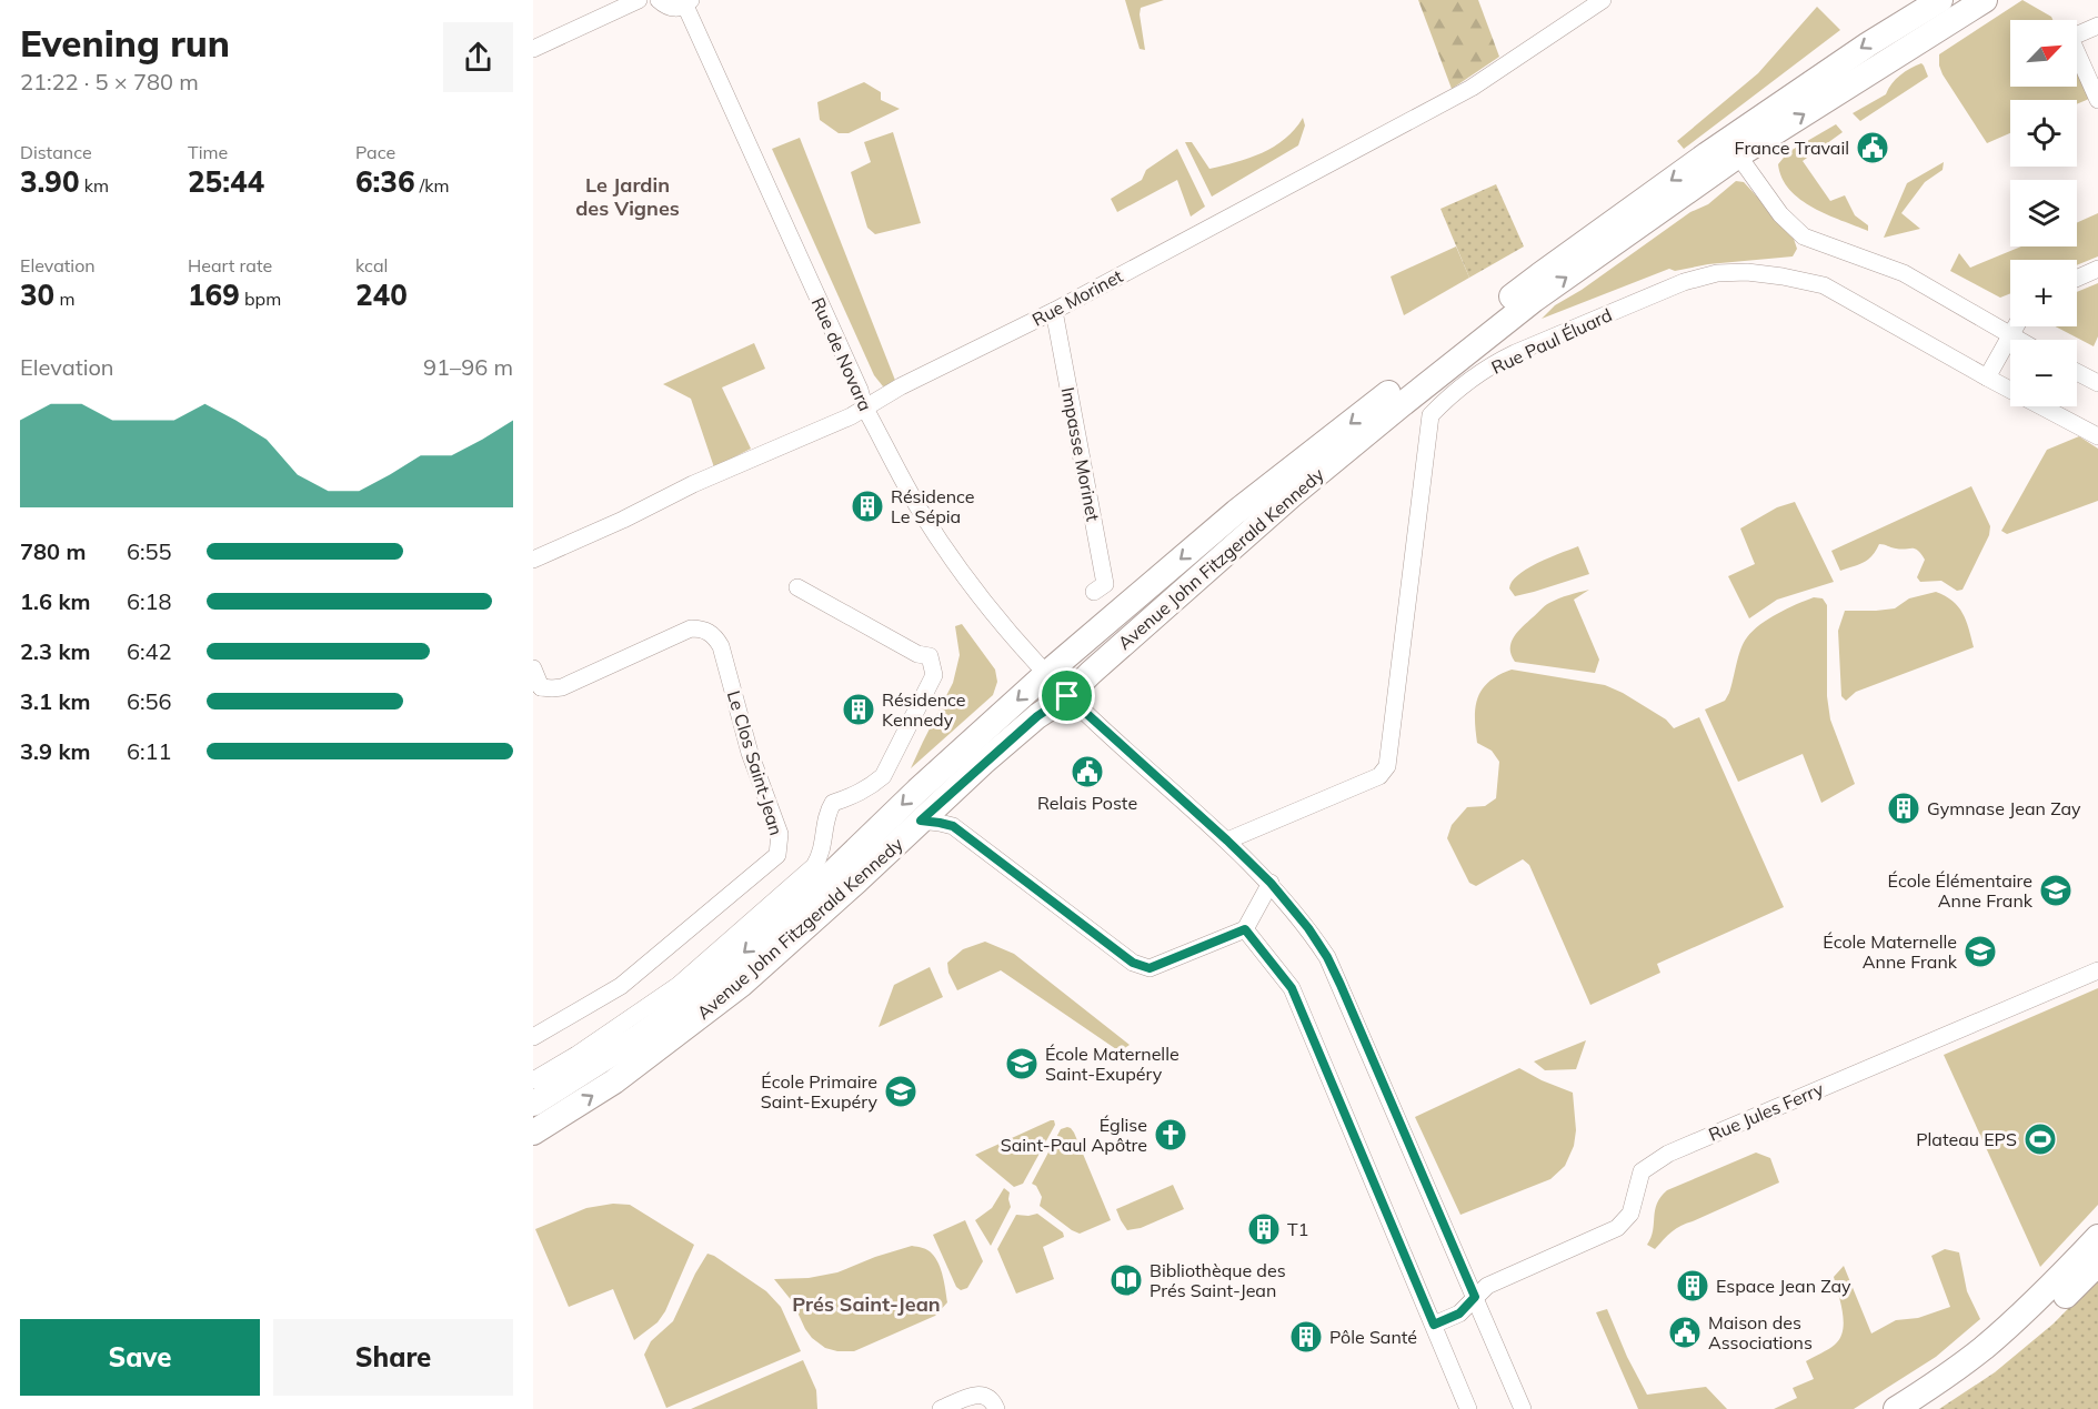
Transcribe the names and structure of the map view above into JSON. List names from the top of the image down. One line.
{"streets":{"main road":["Avenue John Fitzgerald Kennedy"],"street":["Rue Morinet","Rue Paul Éluard","Rue de Novara","Impasse Morinet","Le Clos Saint-Jean","Rue Jules Ferry"]},"crossings":[["Rue Morinet","Rue de Novara"],["Rue Morinet","Impasse Morinet"],["Rue Paul Éluard","Rue de Novara"],["Rue de Novara","Avenue John Fitzgerald Kennedy"],["Rue de Novara","Rue Jules Ferry"]],"districts":["Le Jardin des Vignes","Prés Saint-Jean"],"places":{"public building":["France Travail","Relais Poste","Maison des Associations"],"building":["Résidence Le Sépia","Résidence Kennedy","Gymnase Jean Zay","T1","Espace Jean Zay","Pôle Santé"],"school or university":["École Élémentaire Anne Frank","École Maternelle Anne Frank","École Maternelle Saint-Exupéry","École Primaire Saint-Exupéry"],"church":["Église Saint-Paul Apôtre"],"sports":["Plateau EPS"],"library":["Bibliothèque des Prés Saint-Jean"]},"north":"top right","page":{"heading":["Evening run","21:22 · 5 × 780 m"],"map_buttons":["+","−"],"stats":[["Distance","3.90 km"],["Time","25:44"],["Pace","6:36 /km"],["Elevation","30 m"],["Heart rate","169 bpm"],["kcal","240"]],"chart":["Elevation","91–96 m"],"list":[{"name":"780 m","note":"6:55"},{"name":"1.6 km","note":"6:18"},{"name":"2.3 km","note":"6:42"},{"name":"3.1 km","note":"6:56"},{"name":"3.9 km","note":"6:11"}],"buttons":["Save","Share"]}}
